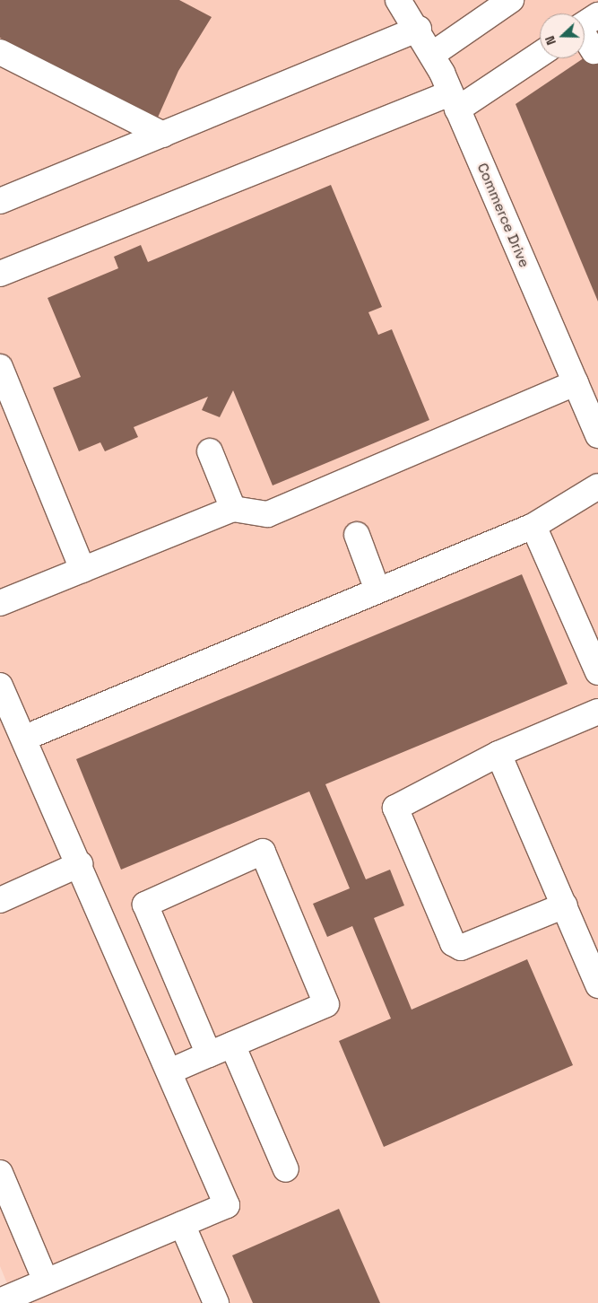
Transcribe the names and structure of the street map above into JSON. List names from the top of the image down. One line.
{"streets":{"street":["Commerce Drive"]},"north":"left"}
